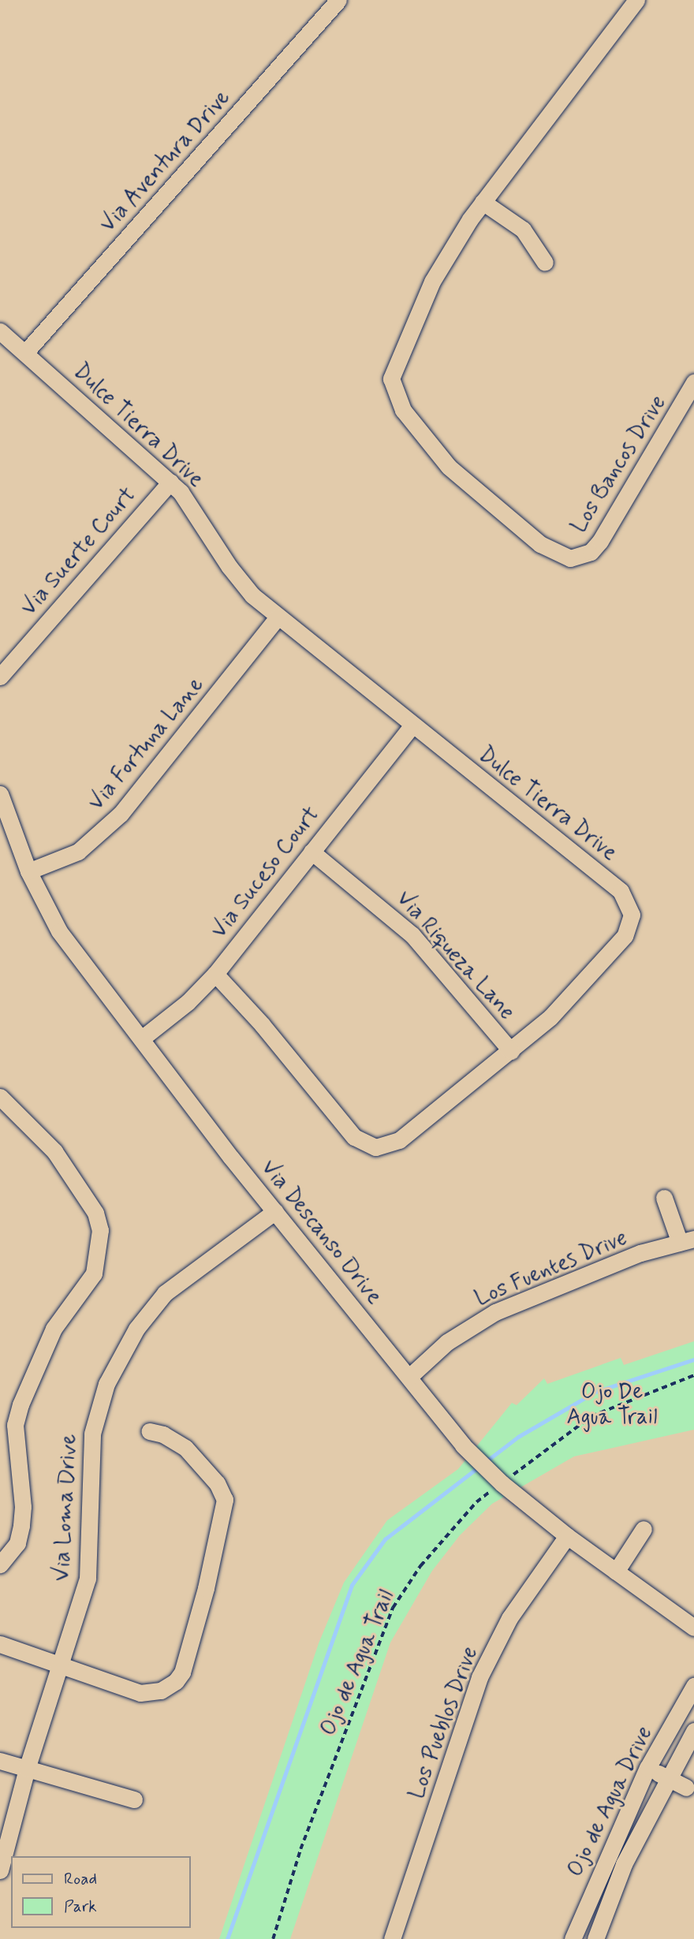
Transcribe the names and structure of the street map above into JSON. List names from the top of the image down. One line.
{"streets":{"street":["Via Aventura Drive","Dulce Tierra Drive","Los Bancos Drive","Via Suerte Court","Via Fortuna Lane","Via Suceso Court","Via Riqueza Lane","Via Descanso Drive","Los Fuentes Drive","Via Loma Drive","Los Pueblos Drive","Ojo de Agua Drive"],"path":["Ojo de Agua Trail"]},"crossings":[["Via Aventura Drive","Dulce Tierra Drive"],["Dulce Tierra Drive","Via Suerte Court"],["Dulce Tierra Drive","Via Fortuna Lane"],["Dulce Tierra Drive","Via Suceso Court"],["Dulce Tierra Drive","Via Riqueza Lane"],["Via Fortuna Lane","Via Descanso Drive"],["Via Suceso Court","Via Riqueza Lane"],["Via Suceso Court","Via Descanso Drive"],["Via Descanso Drive","Los Fuentes Drive"],["Via Descanso Drive","Via Loma Drive"],["Via Descanso Drive","Ojo de Agua Trail"],["Via Descanso Drive","Los Pueblos Drive"]],"parks":["Ojo De Agua Trail"],"legend":["Road","Park"]}
